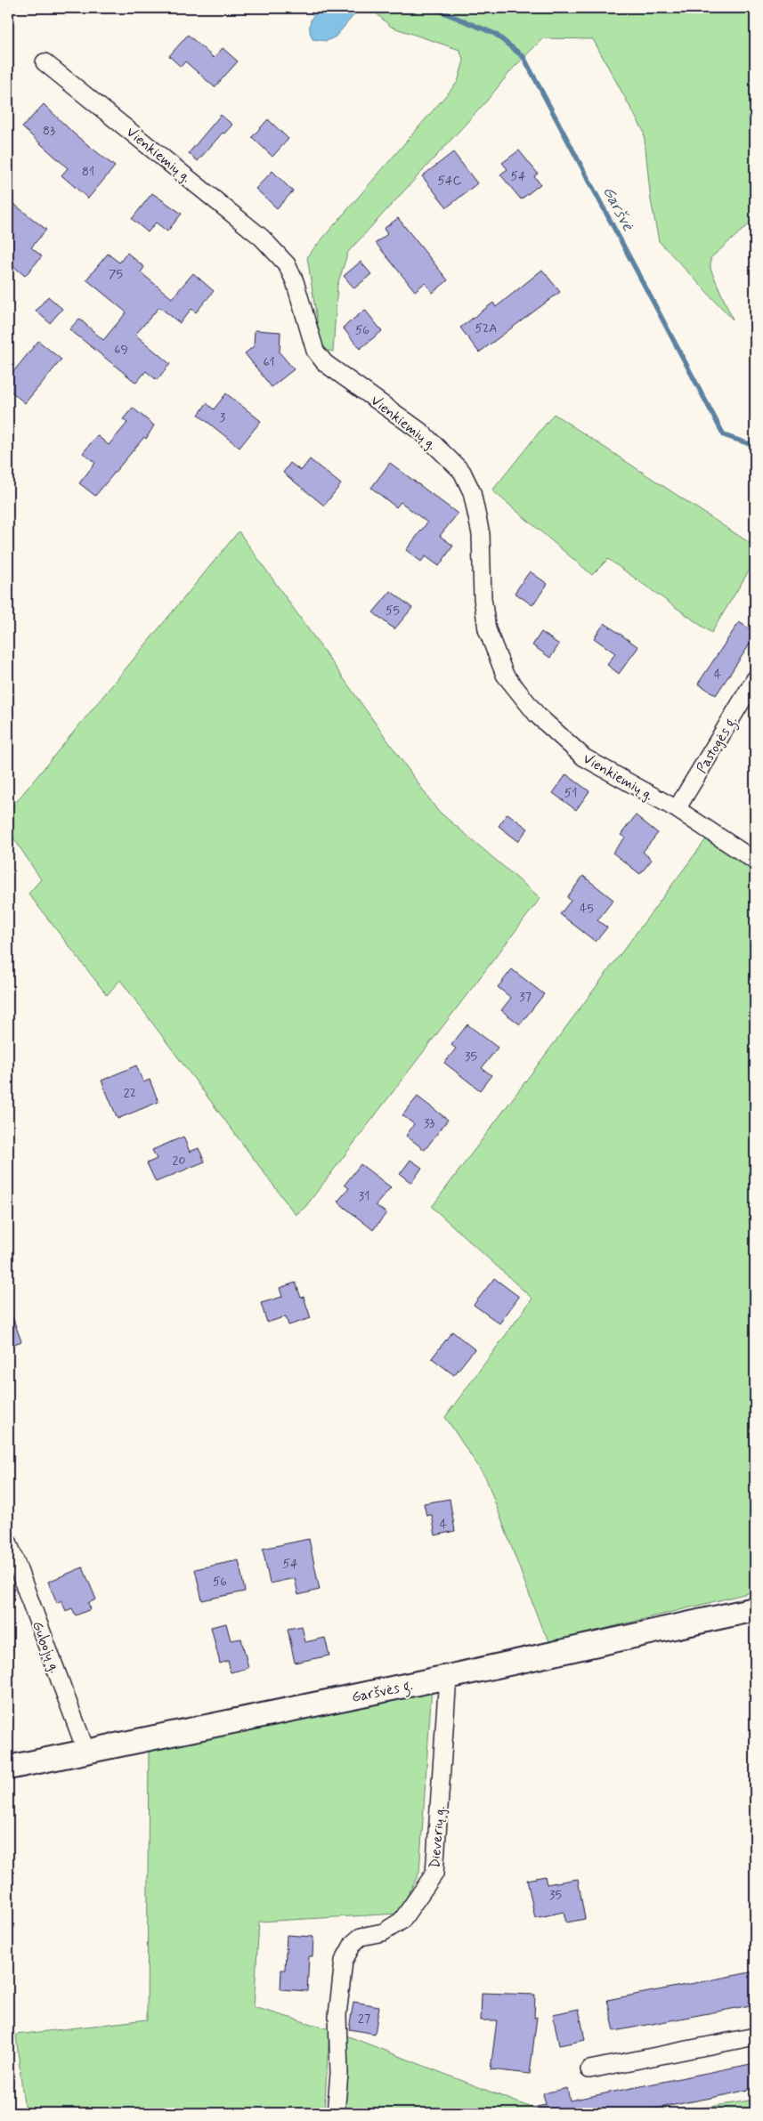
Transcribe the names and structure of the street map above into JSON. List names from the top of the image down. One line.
{"streets":{"main road":["Garšvės g."],"street":["Vienkiemių g.","Pastogės g.","Gubojų g.","Dieverių g."]},"crossings":[["Vienkiemių g.","Pastogės g."],["Gubojų g.","Garšvės g."],["Garšvės g.","Dieverių g."]],"water":["Garšvė"],"house_numbers":["83","81","54","54C","75","52A","56","69","61","3","55","4","51","45","37","35","22","33","20","31","4","54","56","35","27"]}
